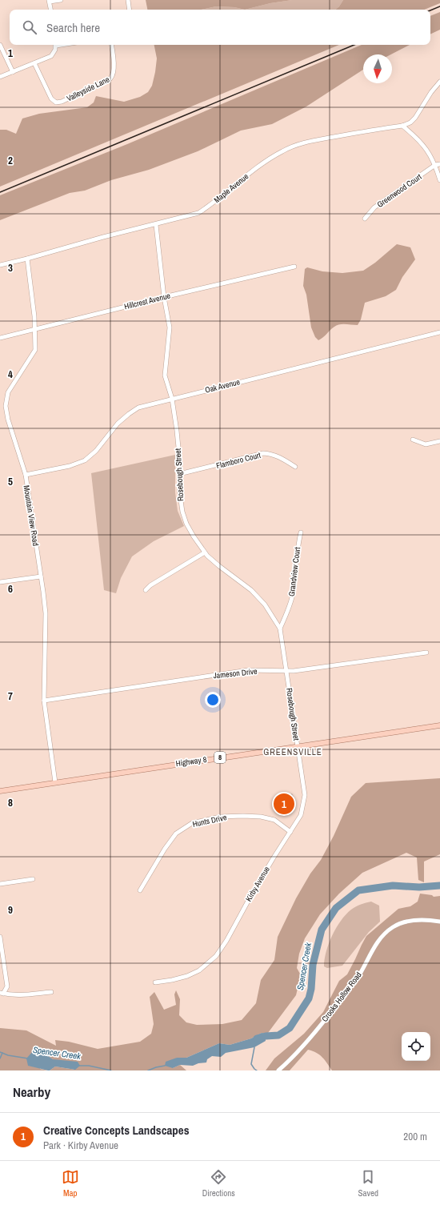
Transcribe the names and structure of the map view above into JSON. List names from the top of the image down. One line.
{"streets":{"main road":["8","Highway 8"],"street":["Valleyside Lane","Maple Avenue","Greenwood Court","Hillcrest Avenue","Oak Avenue","Flamboro Court","Rosebough Street","Mountain View Road","Grandview Court","Jameson Drive","Hunts Drive","Kirby Avenue","Crooks Hollow Road"]},"crossings":[["Maple Avenue","Rosebough Street"],["Maple Avenue","Mountain View Road"],["Hillcrest Avenue","Rosebough Street"],["Hillcrest Avenue","Mountain View Road"],["Oak Avenue","Rosebough Street"],["Oak Avenue","Mountain View Road"],["Flamboro Court","Rosebough Street"],["Rosebough Street","Grandview Court"],["Rosebough Street","Jameson Drive"],["Rosebough Street","Highway 8"],["Rosebough Street","Kirby Avenue"],["Mountain View Road","Jameson Drive"],["Mountain View Road","Highway 8"],["Highway 8","Kirby Avenue"],["Hunts Drive","Kirby Avenue"]],"districts":["GREENSVILLE"],"water":["Spencer Creek"],"north":"bottom","page":{"search":"Search here","pins":"1","heading":"Nearby","list":[{"mark":"1","name":"Creative Concepts Landscapes","note":"Park · Kirby Avenue","value":"200 m"}],"nav":["Map","Directions","Saved"]},"grid":{"rows":["1","2","3","4","5","6","7","8","9"]}}
